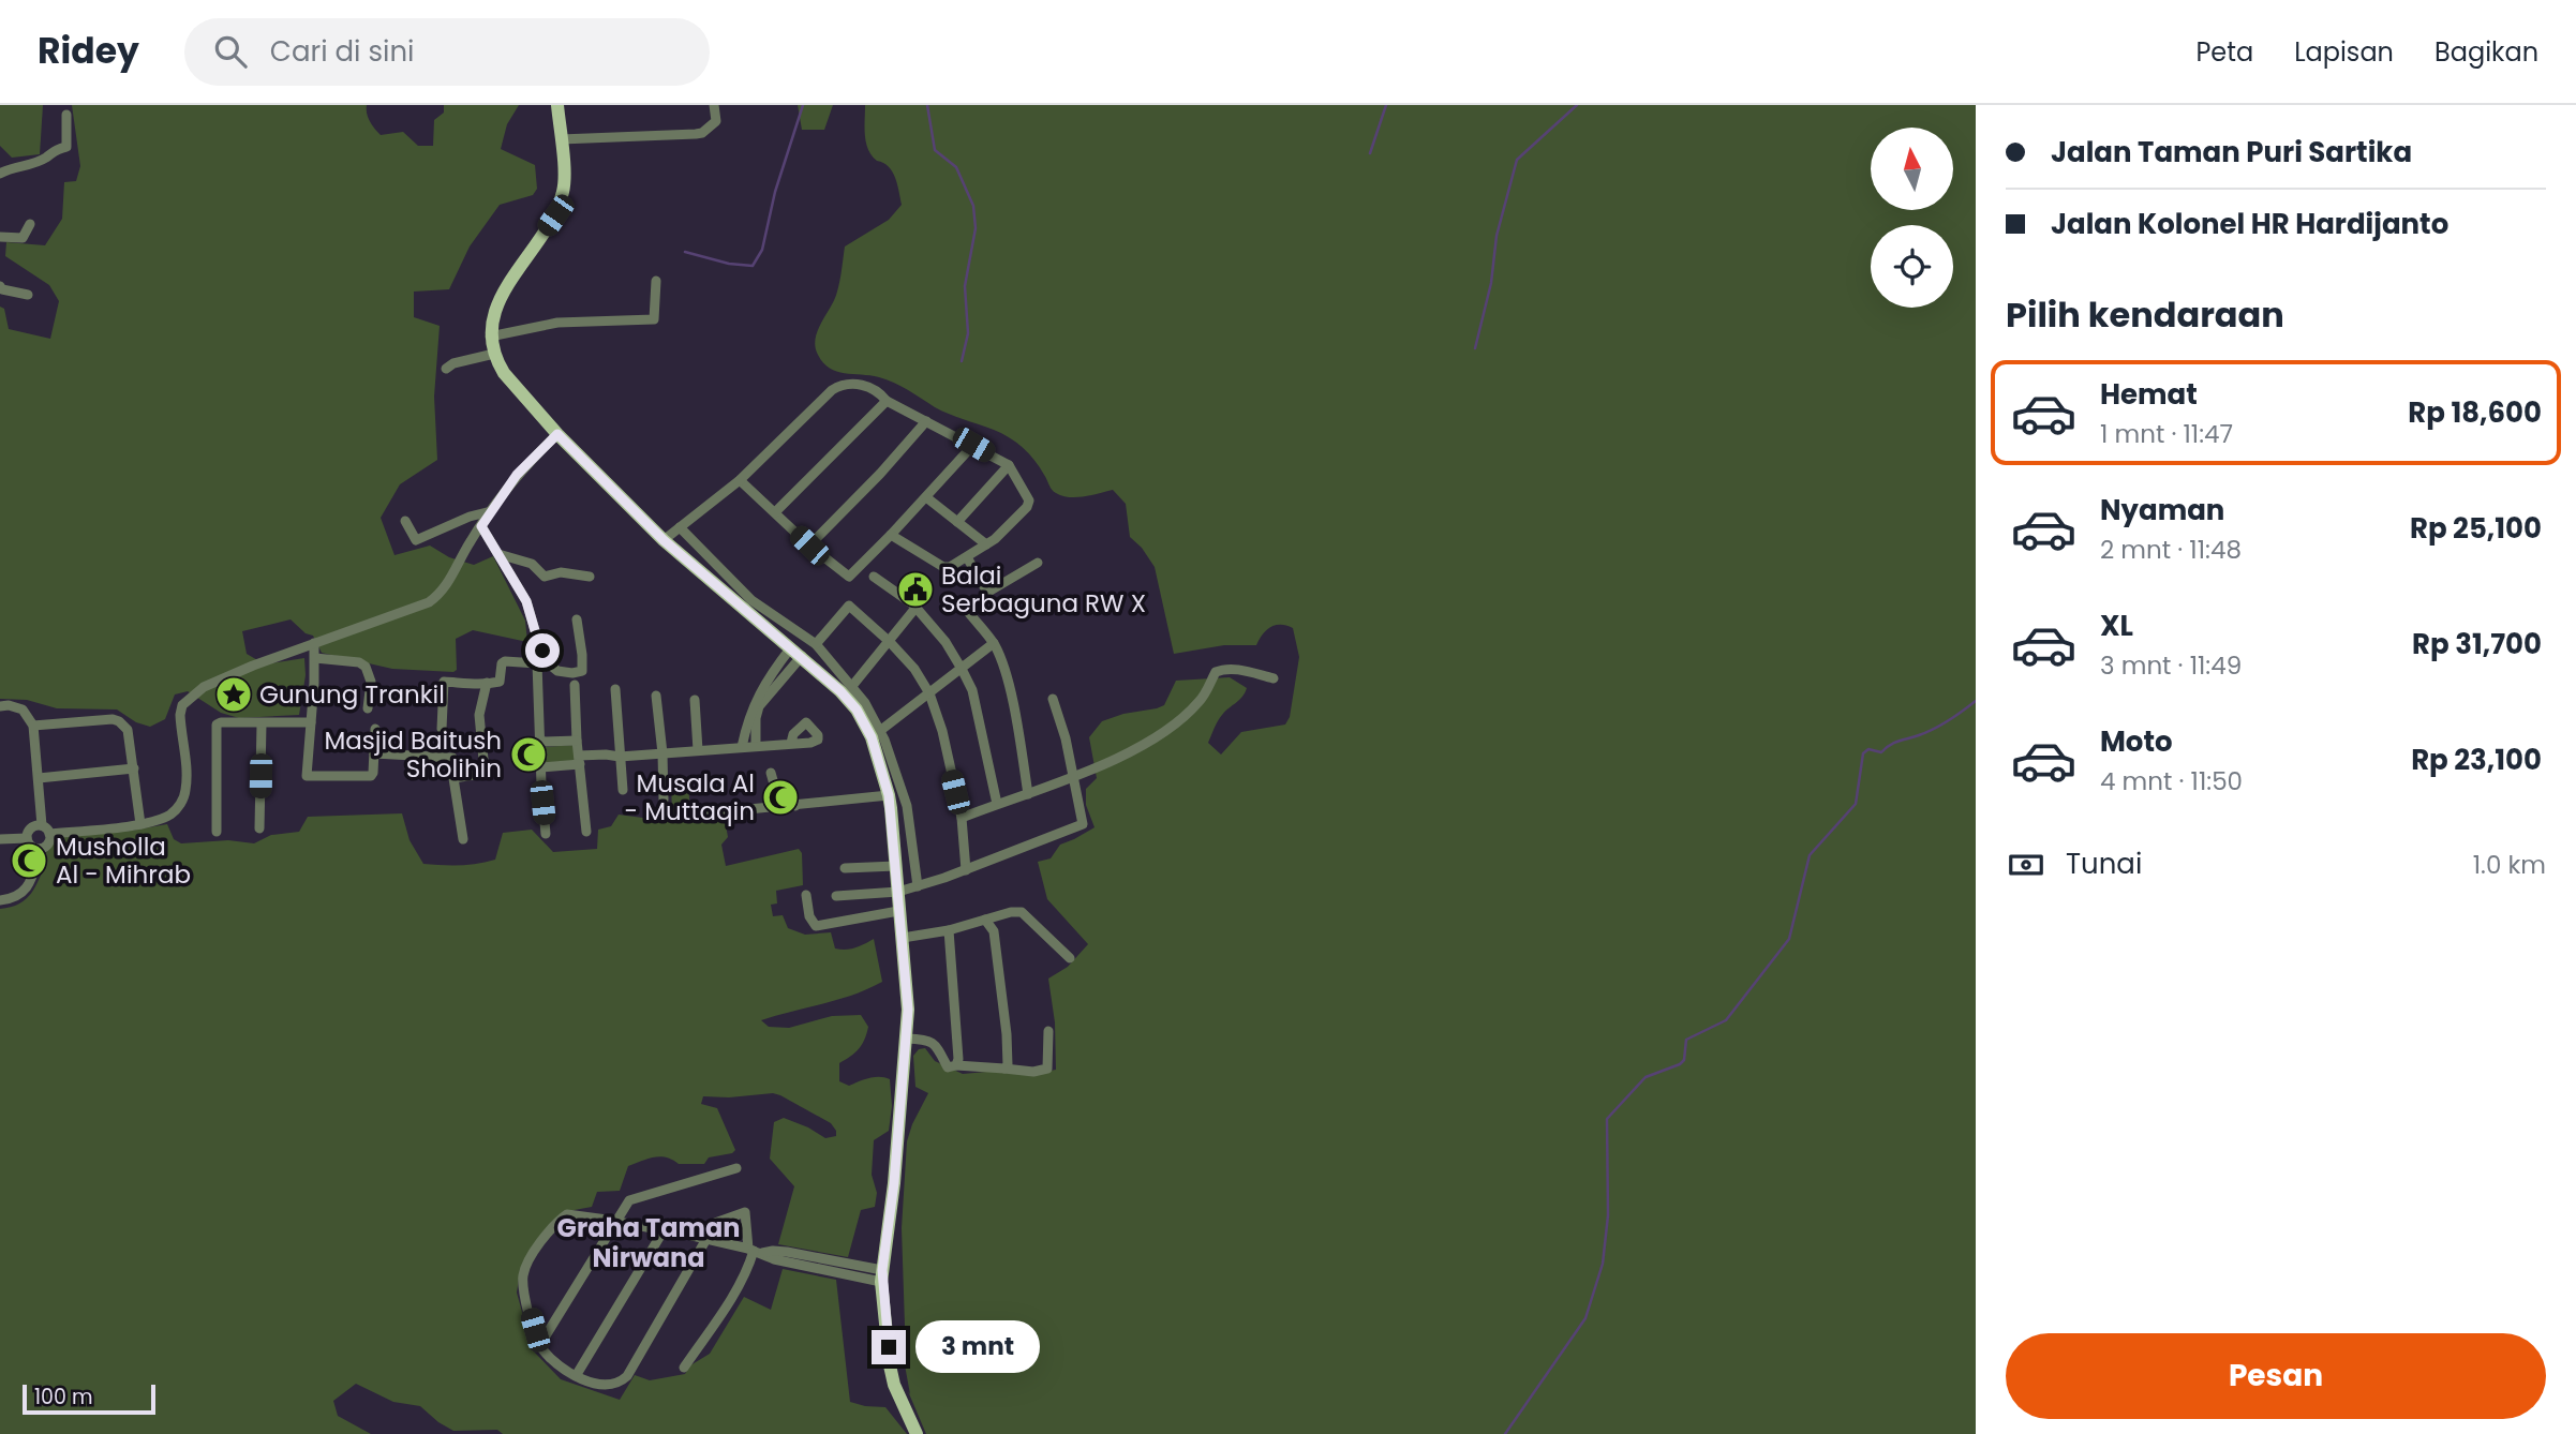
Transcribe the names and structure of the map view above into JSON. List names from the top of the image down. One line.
{"districts":["Graha Taman Nirwana"],"places":{"public building":["Balai Serbaguna RW X"],"place":["Gunung Trankil"],"mosque":["Masjid Baitush Sholihin","Musala Al - Muttaqin","Musholla Al - Mihrab"]},"scale_bar":"100 m","north":"top","page":{"header":"Ridey","search":"Cari di sini","nav":["Peta","Lapisan","Bagikan"],"banner":["Jalan Taman Puri Sartika","Jalan Kolonel HR Hardijanto"],"heading":"Pilih kendaraan","list":[{"name":"Hemat","note":"1 mnt · 11:47","value":"Rp 18,600"},{"name":"Nyaman","note":"2 mnt · 11:48","value":"Rp 25,100"},{"name":"XL","note":"3 mnt · 11:49","value":"Rp 31,700"},{"name":"Moto","note":"4 mnt · 11:50","value":"Rp 23,100"}],"pay":["Tunai","1.0 km"],"buttons":"Pesan","bubble":"3 mnt","scale":"100 m"}}
